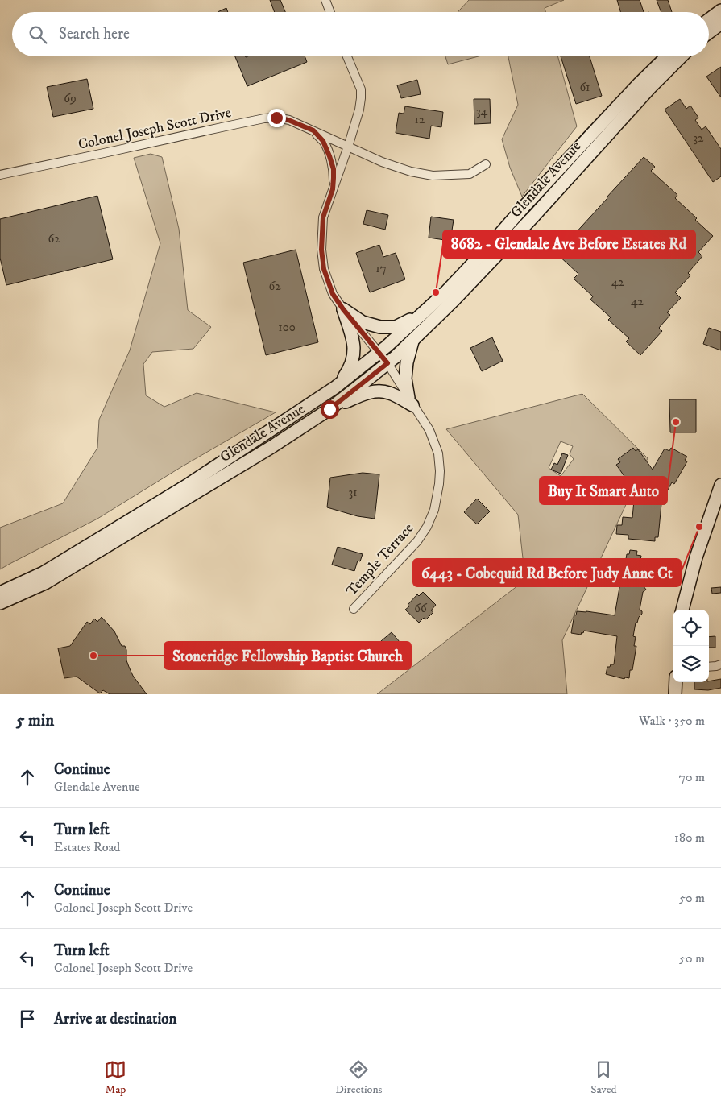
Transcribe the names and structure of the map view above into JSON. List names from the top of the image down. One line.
{"streets":{"main road":["Glendale Avenue"],"street":["Colonel Joseph Scott Drive","Temple Terrace"]},"crossings":[["Colonel Joseph Scott Drive","Temple Terrace"],["Glendale Avenue","Temple Terrace"]],"places":["8682 - Glendale Ave Before Estates Rd","Buy It Smart Auto","6443 - Cobequid Rd Before Judy Anne Ct","Stoneridge Fellowship Baptist Church"],"house_numbers":["61","69","34","12","32","62","17","42","62","42","100","31","66"],"page":{"search":"Search here","heading":["5 min","Walk · 350 m"],"list":[["Continue","Glendale Avenue","70 m"],["Turn left","Estates Road","180 m"],["Continue","Colonel Joseph Scott Drive","50 m"],["Turn left","Colonel Joseph Scott Drive","50 m"],"Arrive at destination"],"nav":["Map","Directions","Saved"]}}
